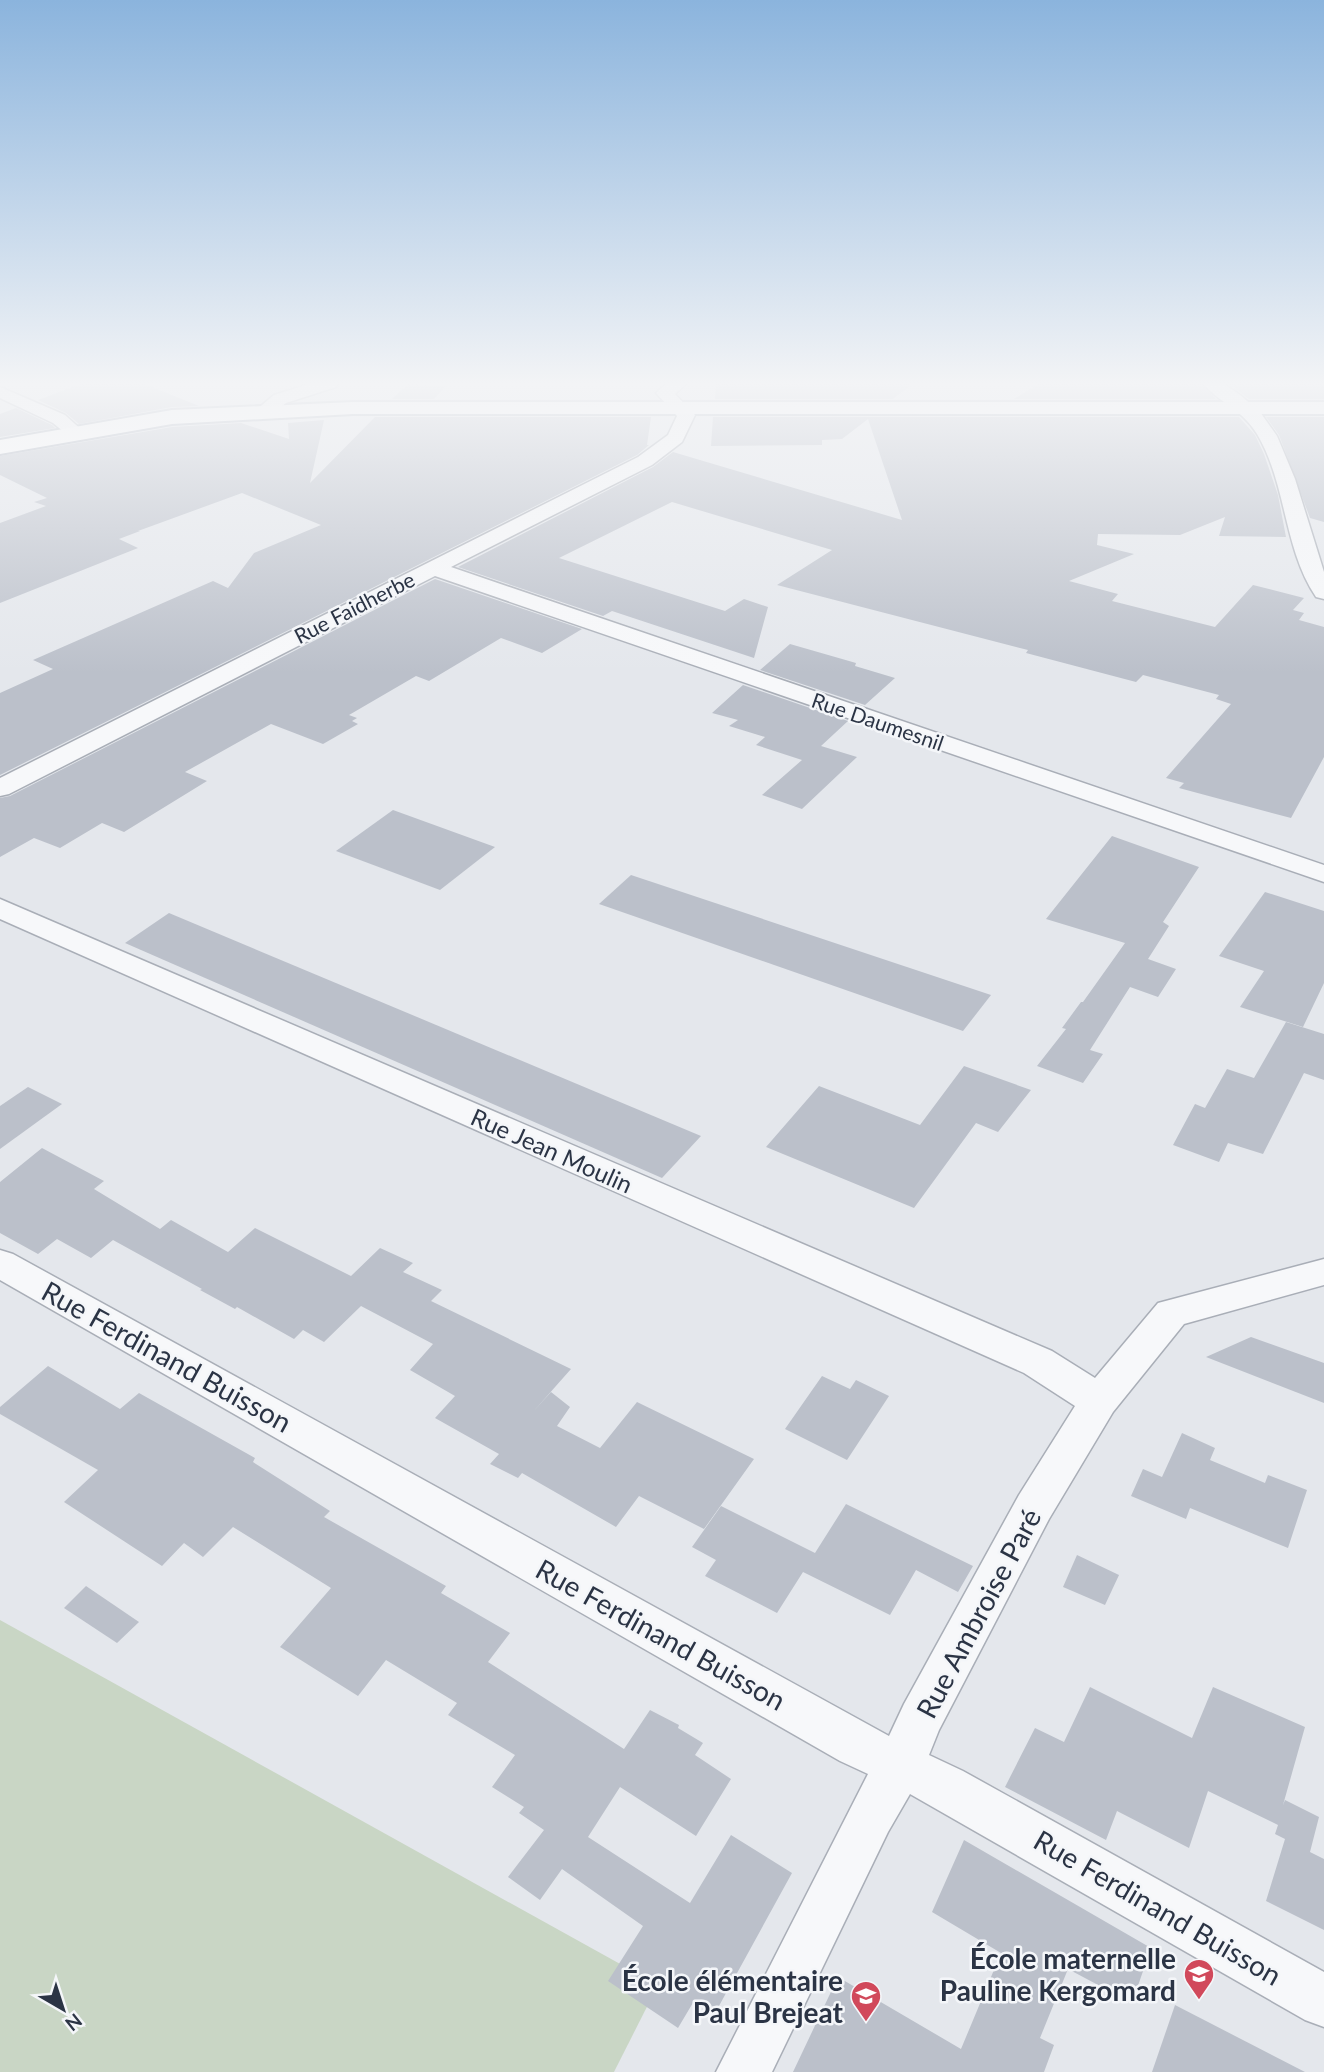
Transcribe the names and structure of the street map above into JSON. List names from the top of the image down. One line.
{"streets":{"street":["Rue Faidherbe","Rue Daumesnil","Rue Jean Moulin","Rue Ferdinand Buisson","Rue Ambroise Paré"]},"crossings":[["Rue Faidherbe","Rue Daumesnil"],["Rue Jean Moulin","Rue Ambroise Paré"],["Rue Ferdinand Buisson","Rue Ambroise Paré"]],"places":{"school or university":["École maternelle Pauline Kergomard","École élémentaire Paul Brejeat"]},"north":"bottom right"}
